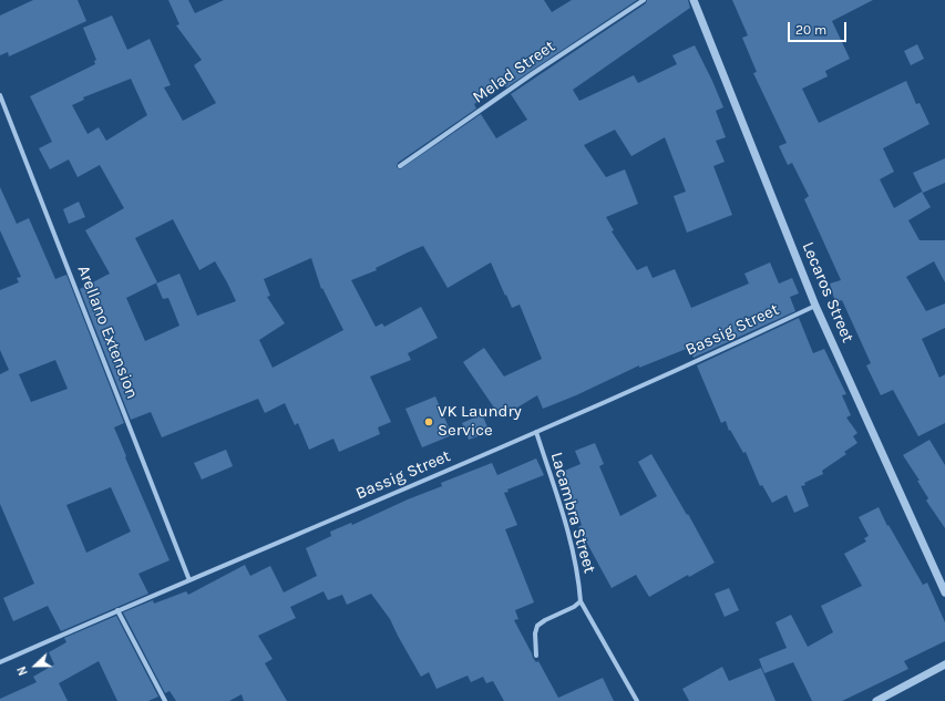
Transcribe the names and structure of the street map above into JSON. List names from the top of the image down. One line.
{"streets":{"street":["Melad Street","Lecaros Street","Bassig Street","Arellano Extension","Lacambra Street"]},"crossings":[["Lecaros Street","Bassig Street"],["Bassig Street","Arellano Extension"],["Bassig Street","Lacambra Street"]],"places":["VK Laundry Service"],"scale_bar":"20 m","north":"left"}
